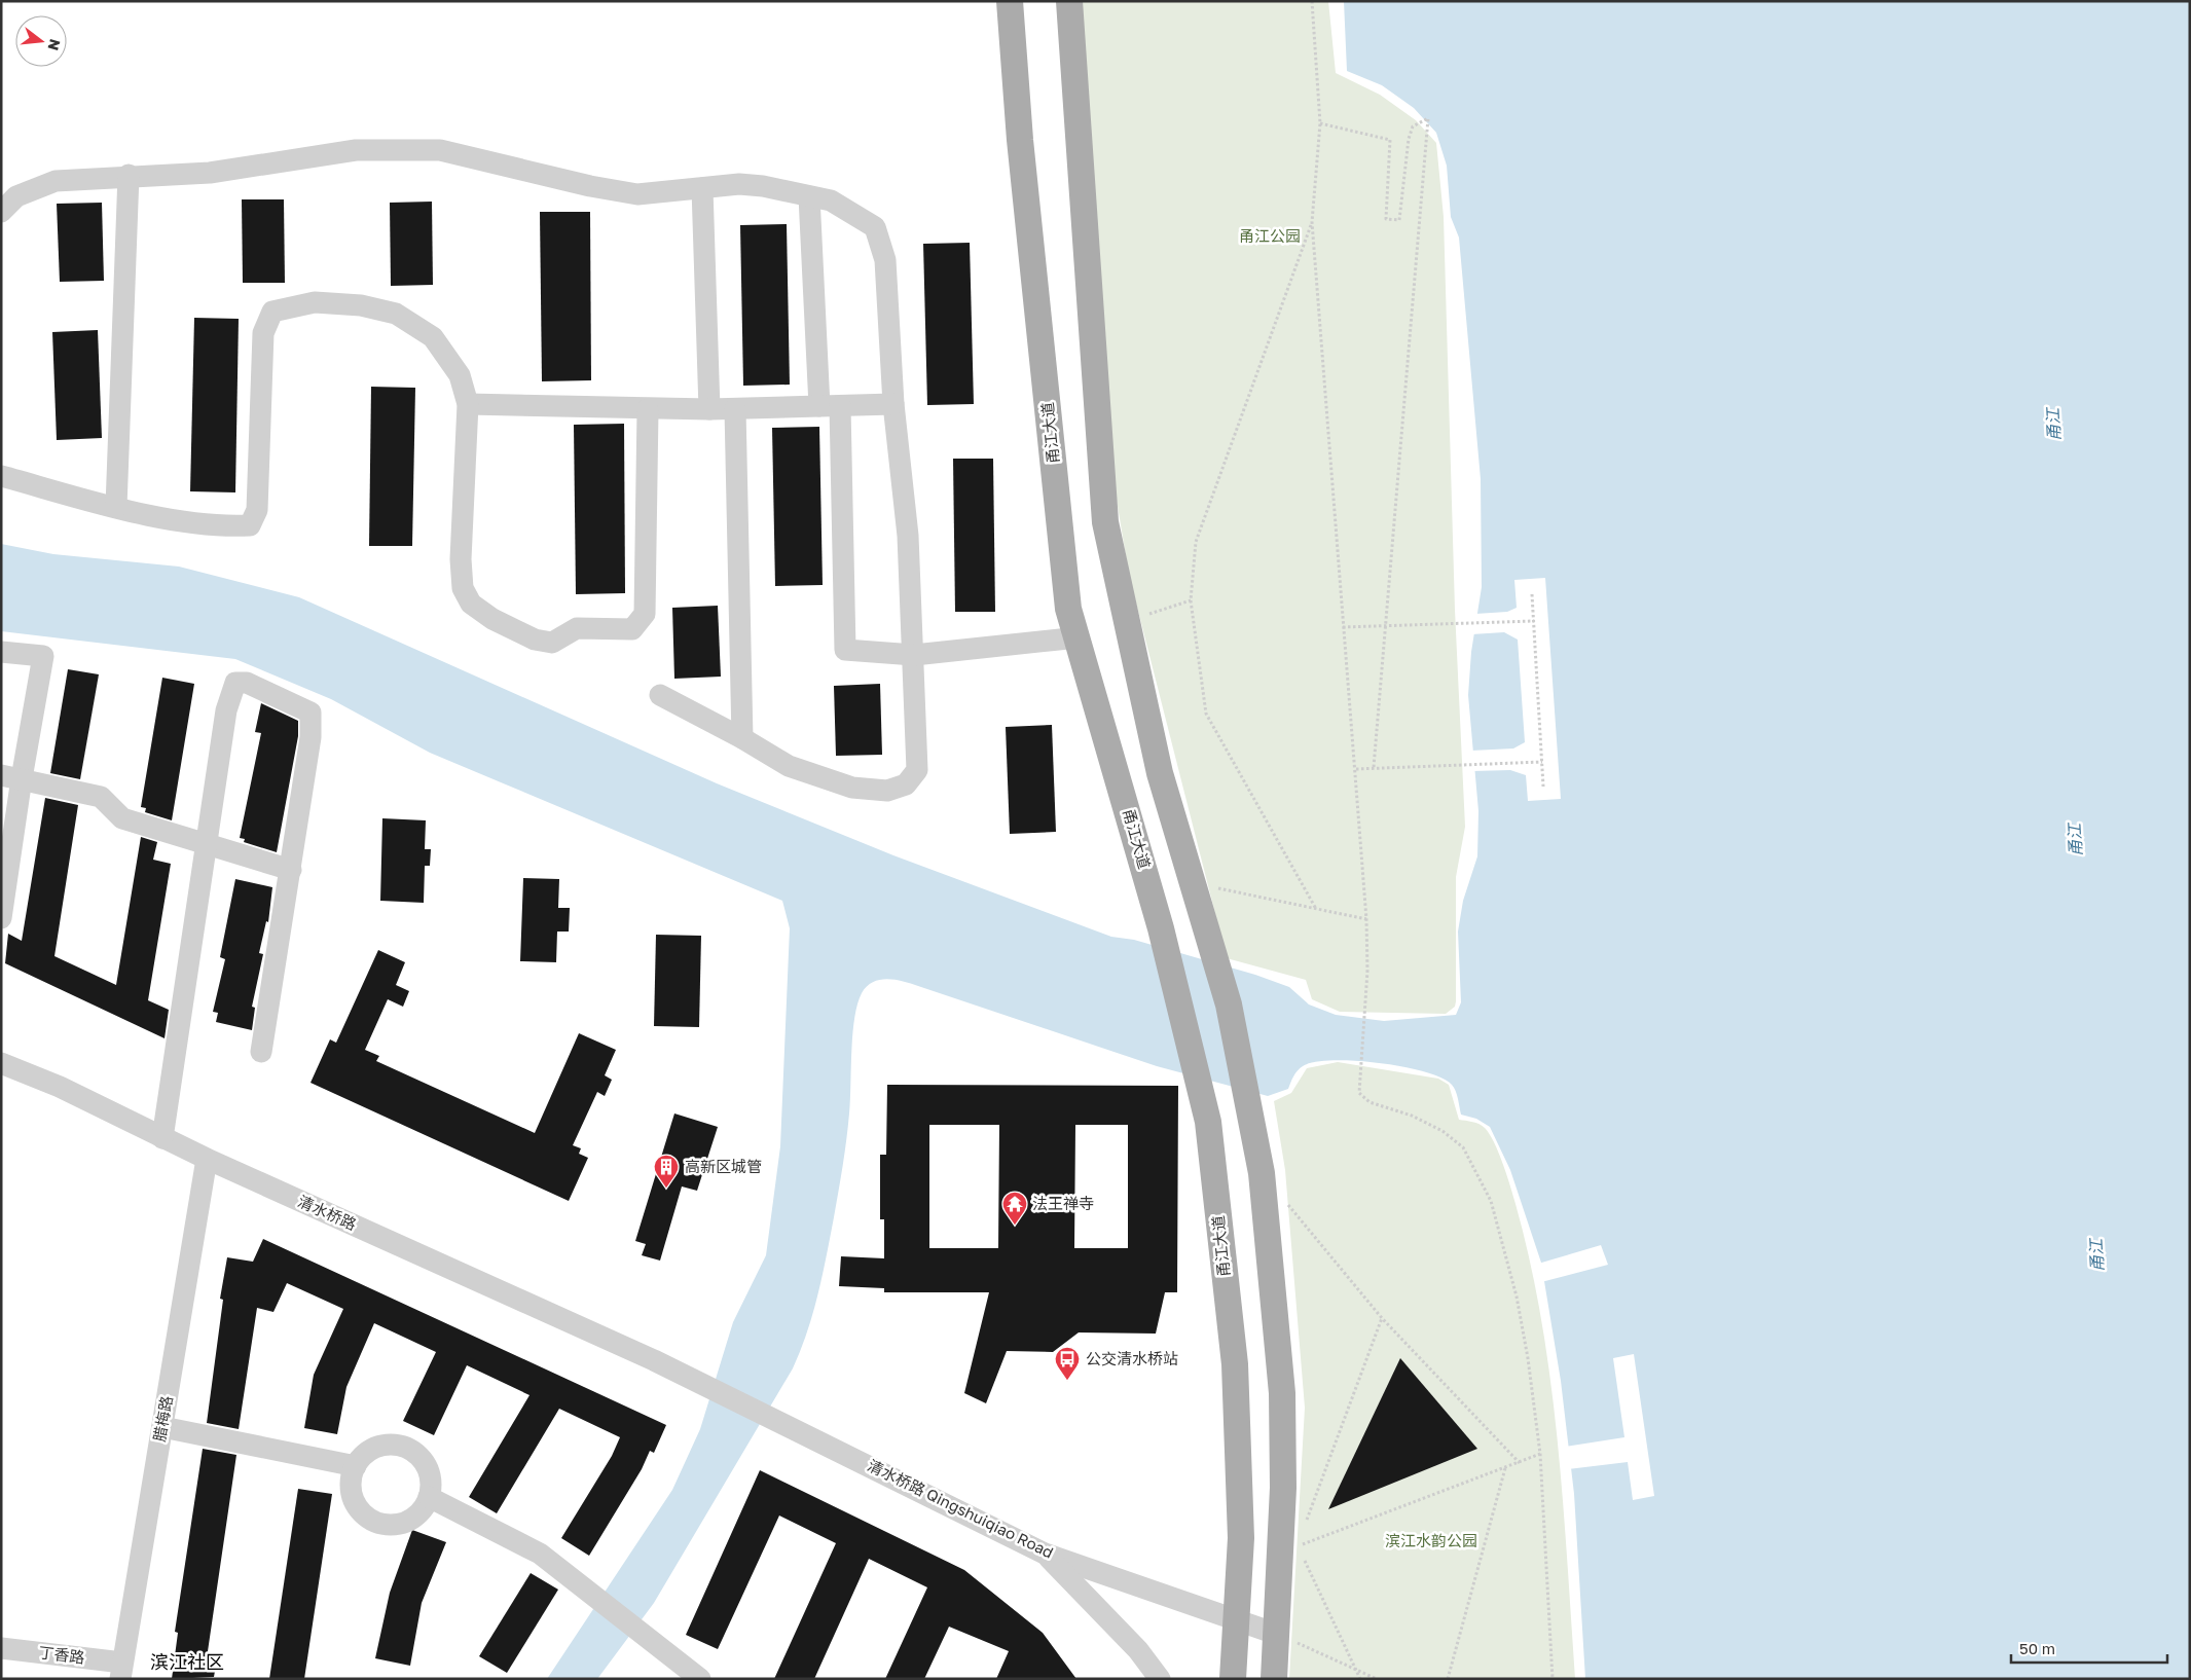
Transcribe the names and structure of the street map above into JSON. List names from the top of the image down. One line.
{"streets":{"main road":["甬江大道"],"street":["清水桥路","腊梅路","清水桥路 Qingshuiqiao Road","丁香路"]},"crossings":[["甬江大道","清水桥路 Qingshuiqiao Road"],["清水桥路","腊梅路"],["清水桥路","清水桥路 Qingshuiqiao Road"],["腊梅路","丁香路"]],"districts":["滨江社区"],"water":["甬江"],"parks":["甬江公园","滨江水韵公园"],"places":{"building":["高新区城管"],"temple":["法王禅寺"],"bus stop":["公交清水桥站"]},"scale_bar":"50 m","north":"right"}
